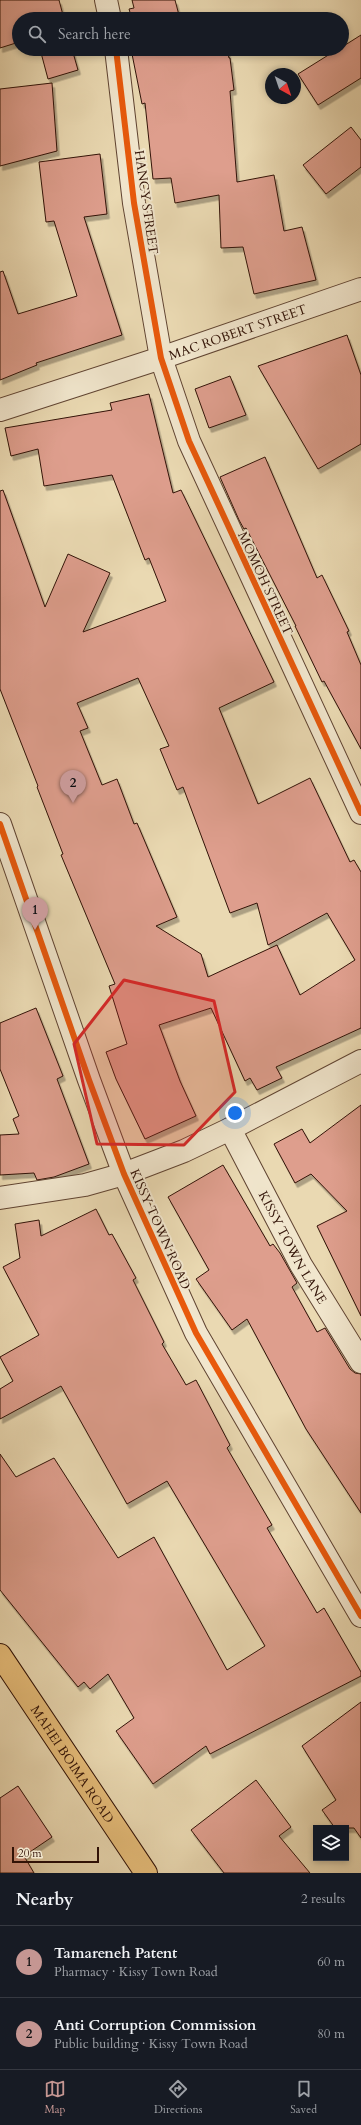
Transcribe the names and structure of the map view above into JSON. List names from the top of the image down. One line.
{"streets":{"main road":["MAHEI BOIMA ROAD"],"street":["HANCY STREET","MAC ROBERT STREET","MOMOH STREET","KISSY TOWN ROAD","KISSY TOWN LANE"]},"crossings":[["HANCY STREET","MAC ROBERT STREET"],["HANCY STREET","MOMOH STREET"],["MAC ROBERT STREET","MOMOH STREET"]],"scale_bar":"20 m","north":"bottom right","page":{"search":"Search here","pins":["2","1"],"scale":"20 m","heading":["Nearby","2 results"],"list":[{"mark":"1","name":"Tamareneh Patent","note":"Pharmacy · Kissy Town Road","value":"60 m"},{"mark":"2","name":"Anti Corruption Commission","note":"Public building · Kissy Town Road","value":"80 m"}],"nav":["Map","Directions","Saved"]}}
